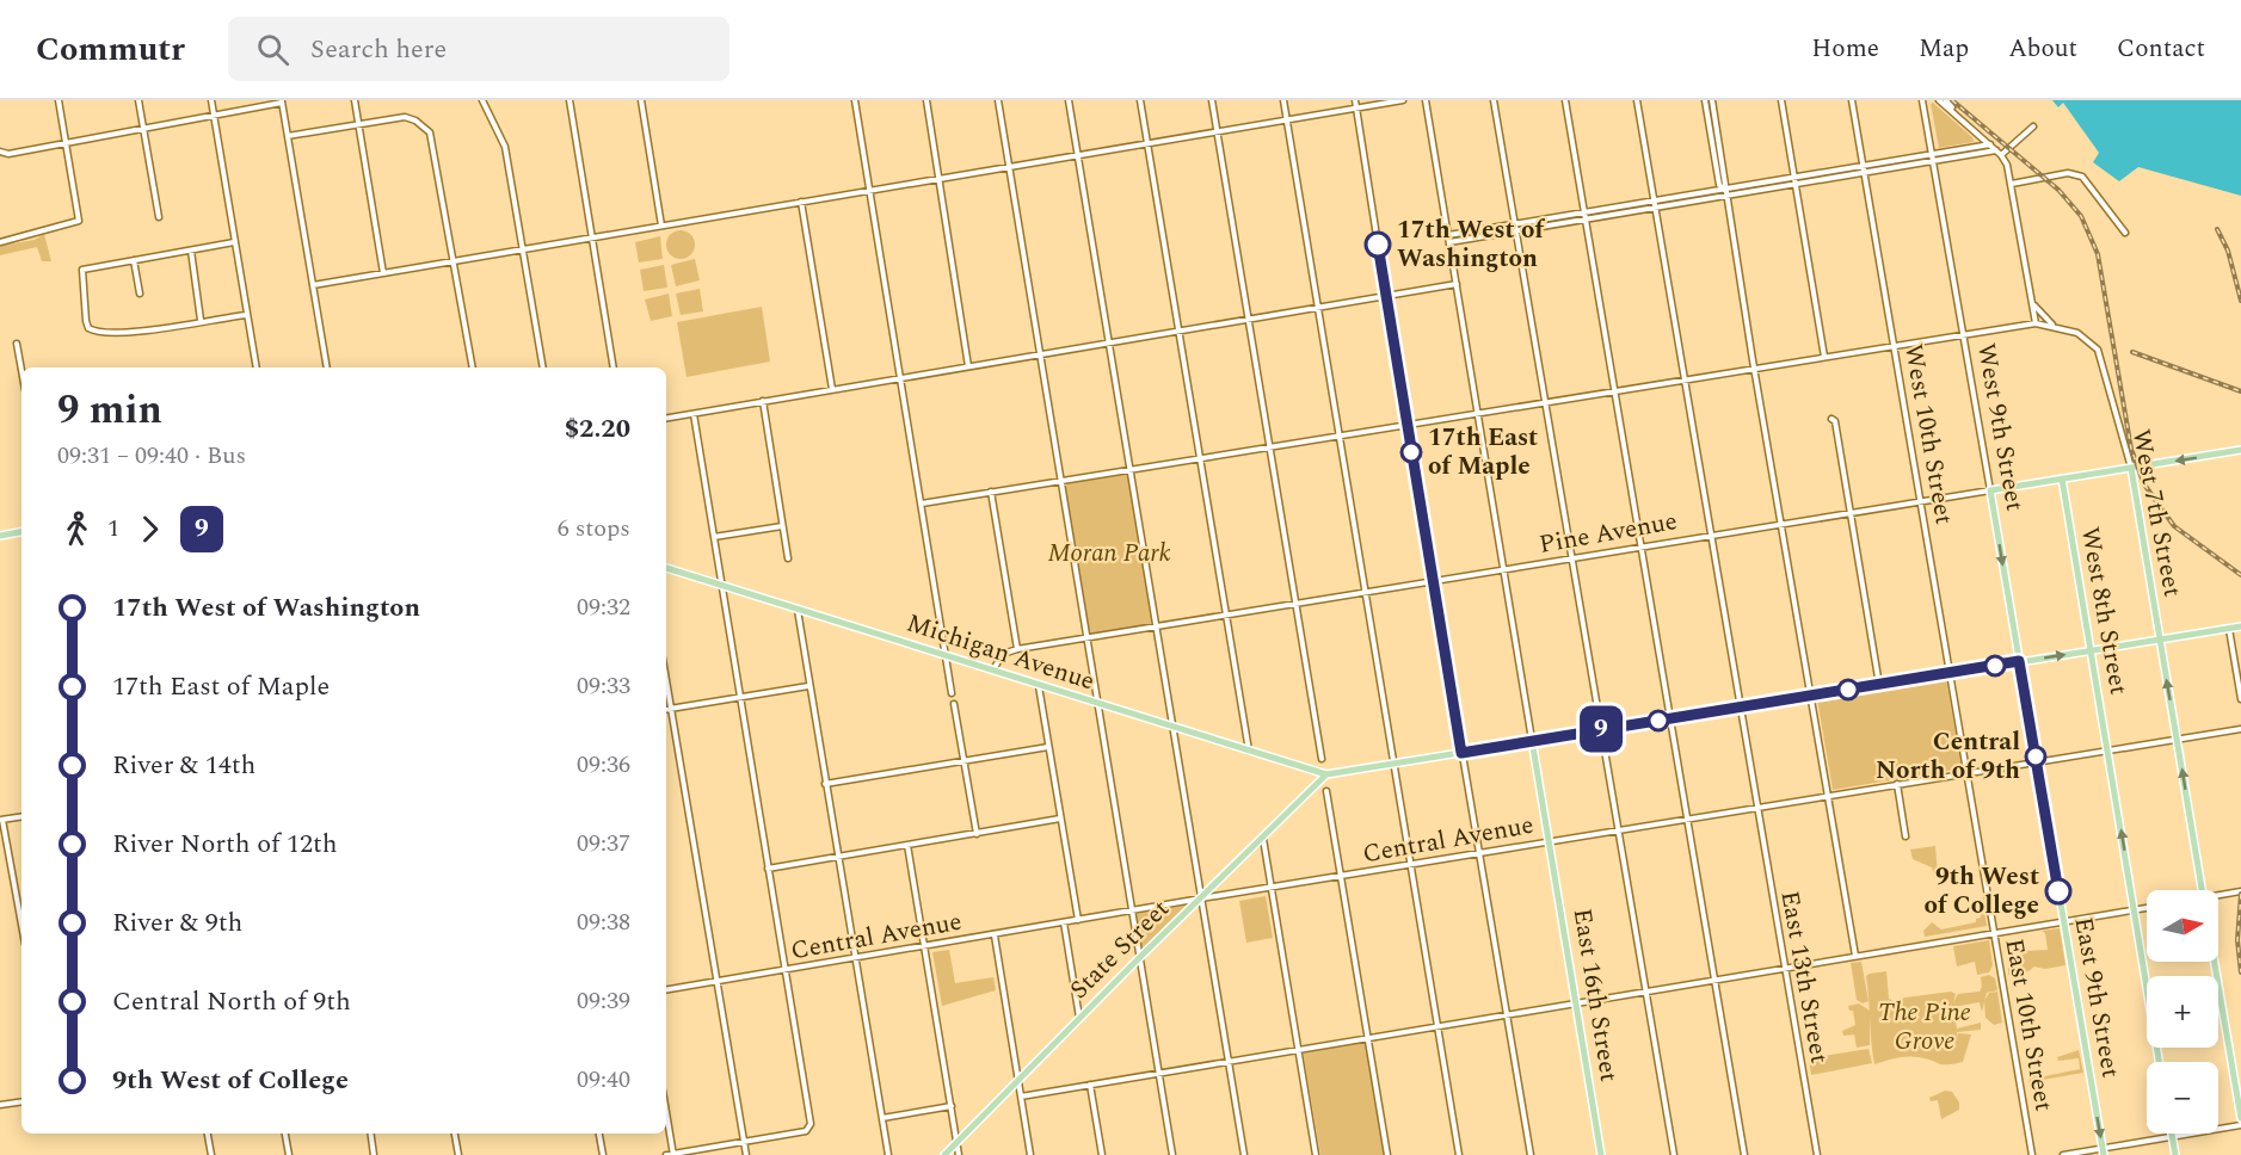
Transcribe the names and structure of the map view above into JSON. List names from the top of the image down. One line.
{"streets":{"main road":["West 9th Street","West 7th Street","Pine Avenue","West 8th Street","Michigan Avenue","State Street","East 16th Street","East 9th Street"],"street":["West 10th Street","Central Avenue","East 13th Street","East 10th Street"]},"crossings":[["West 9th Street","West 7th Street"],["West 9th Street","Pine Avenue"],["West 9th Street","Central Avenue"],["West 9th Street","East 9th Street"],["West 10th Street","West 7th Street"],["West 10th Street","Pine Avenue"],["West 10th Street","Central Avenue"],["West 10th Street","East 10th Street"],["West 7th Street","Pine Avenue"],["West 7th Street","Central Avenue"],["West 7th Street","East 13th Street"],["Pine Avenue","West 8th Street"],["Pine Avenue","East 13th Street"],["West 8th Street","Central Avenue"],["Michigan Avenue","State Street"],["Central Avenue","State Street"],["Central Avenue","East 13th Street"],["Central Avenue","East 16th Street"],["Central Avenue","East 9th Street"],["Central Avenue","East 10th Street"]],"one_way":["East 9th Street"],"parks":["Moran Park","The Pine Grove"],"places":["17th West of Washington","17th East of Maple","Central North of 9th","9th West of College"],"lines":["bus line 9"],"north":"right","page":{"header":"Commutr","search":"Search here","nav":["Home","Map","About","Contact"],"on_map":"9","heading":["9 min","09:31 – 09:40 · Bus","$2.20"],"legs":["1","9","6 stops"],"list":[{"name":"17th West of Washington","value":"09:32"},{"name":"17th East of Maple","value":"09:33"},{"name":"River & 14th","value":"09:36"},{"name":"River North of 12th","value":"09:37"},{"name":"River & 9th","value":"09:38"},{"name":"Central North of 9th","value":"09:39"},{"name":"9th West of College","value":"09:40"}],"map_buttons":["+","−"]}}
